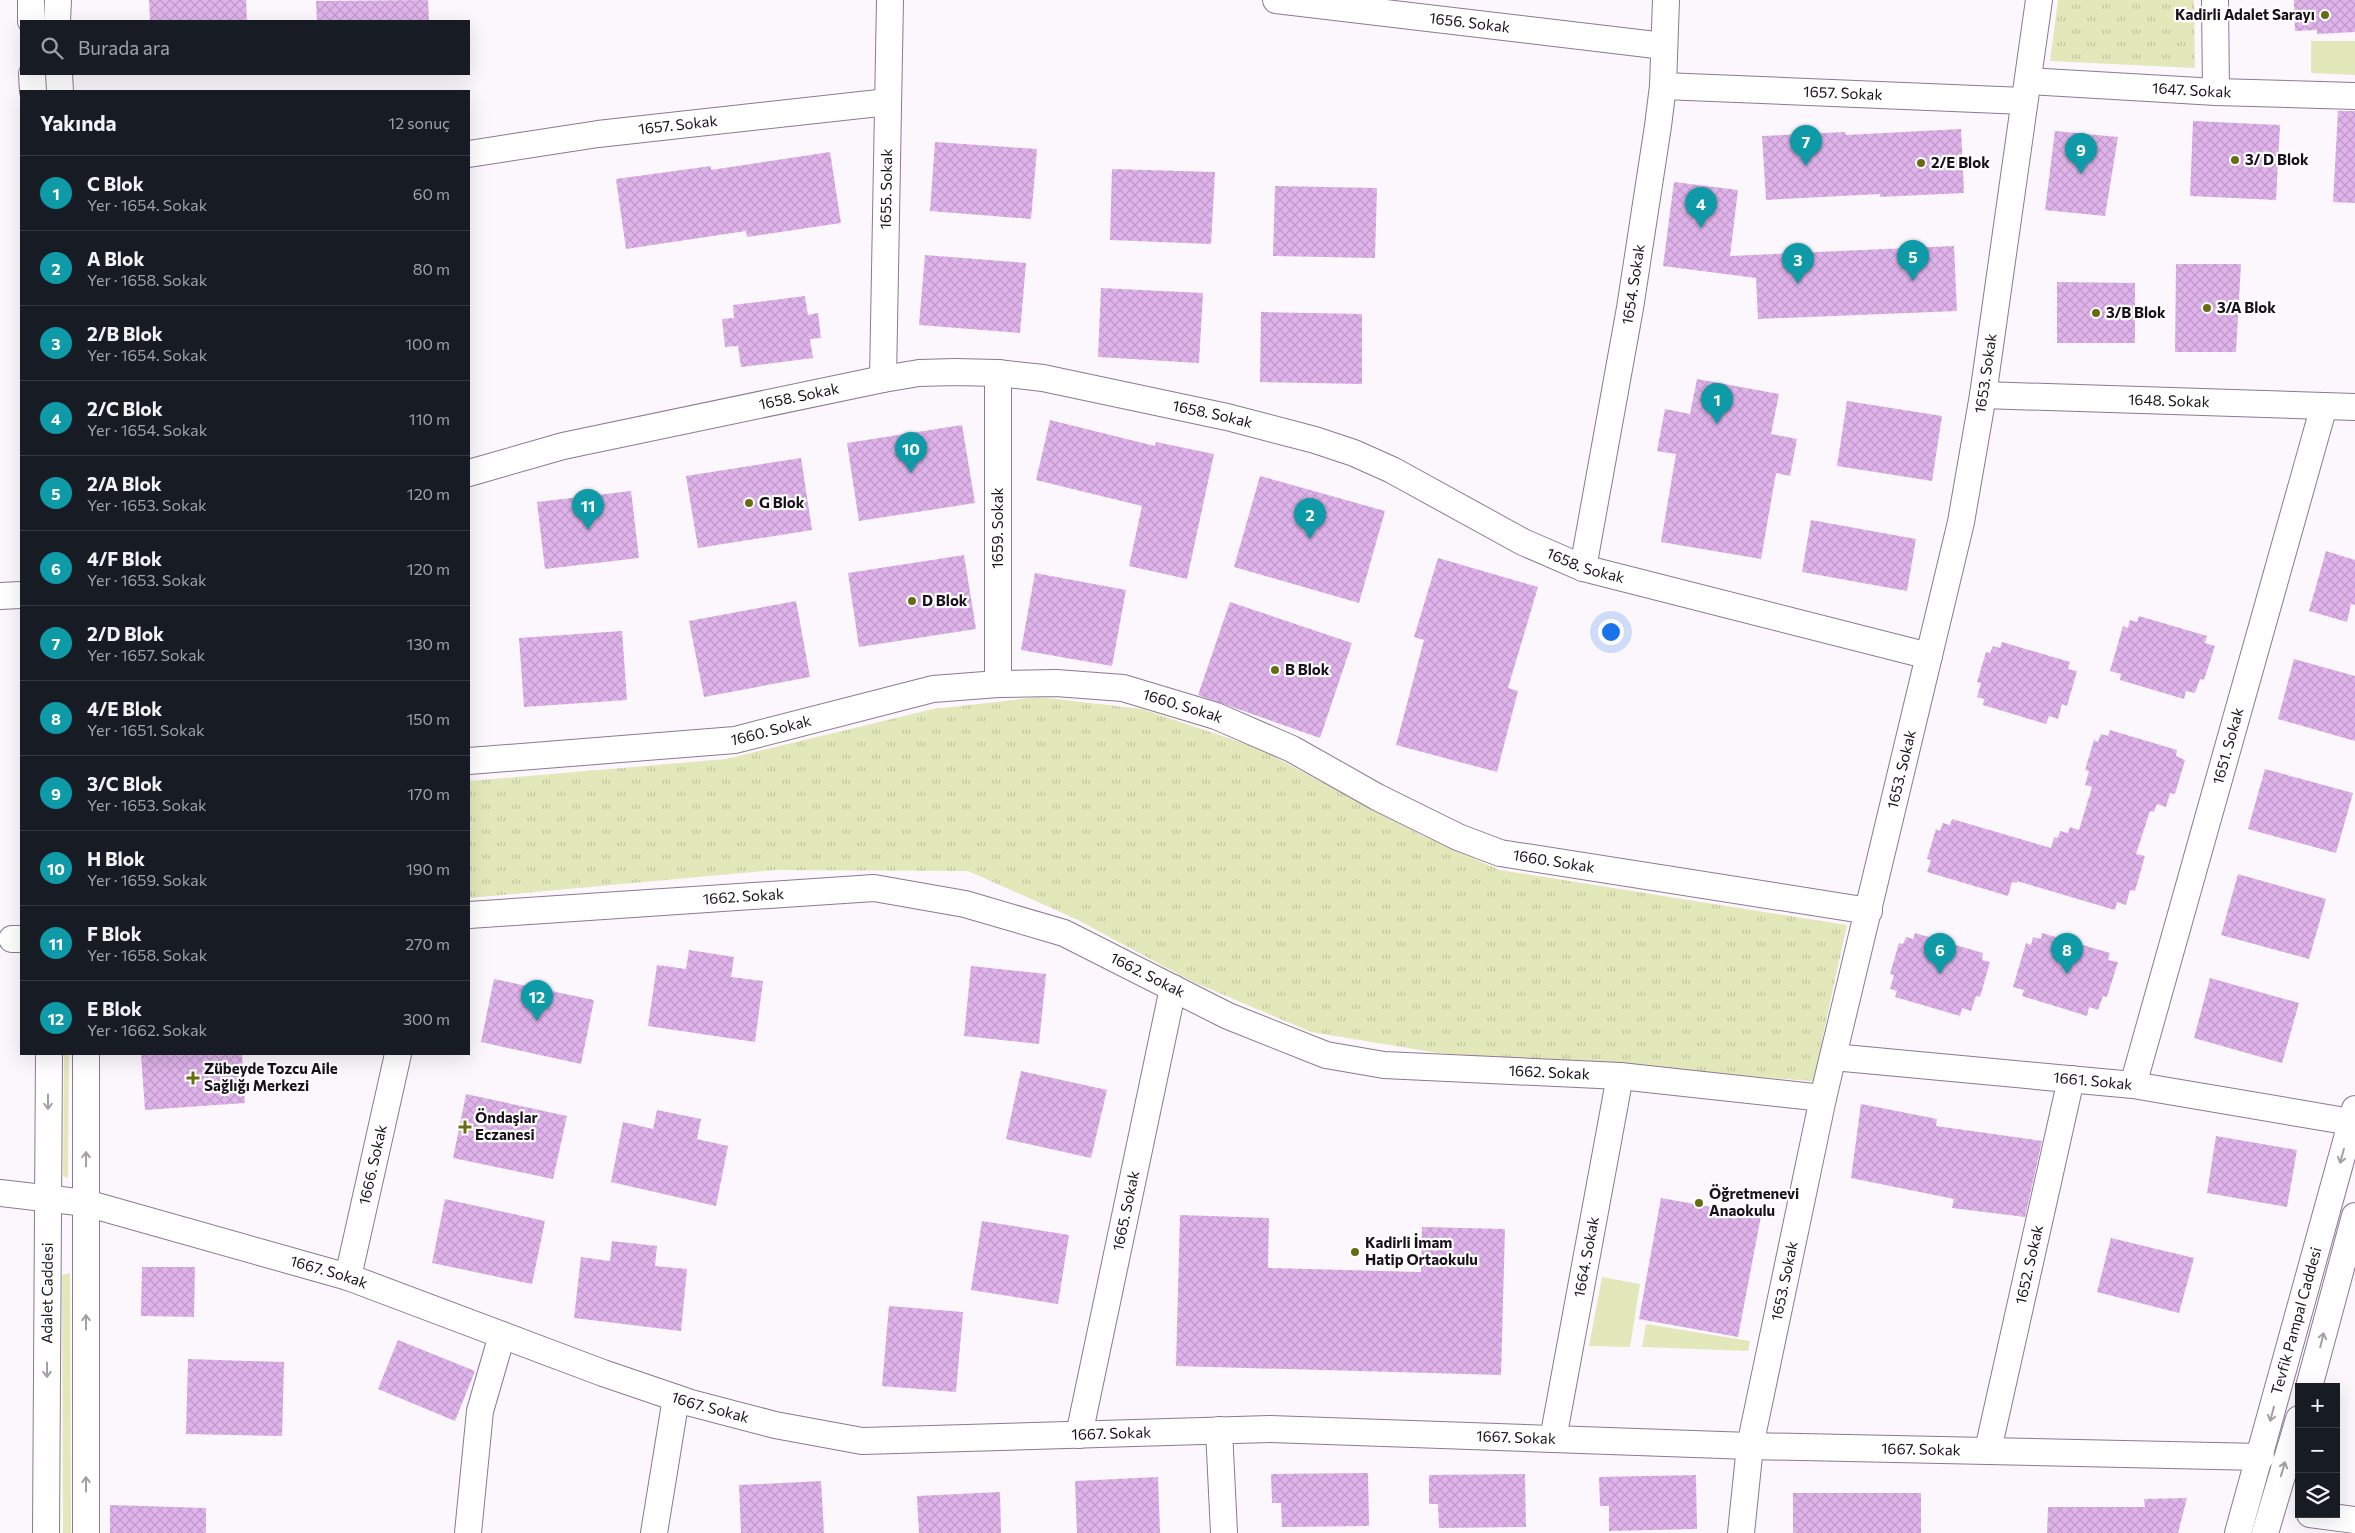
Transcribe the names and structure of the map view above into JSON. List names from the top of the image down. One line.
{"streets":{"street":["1656. Sokak","1647. Sokak","1657. Sokak","1655. Sokak","1654. Sokak","1653. Sokak","1658. Sokak","1648. Sokak","1659. Sokak","1660. Sokak","1651. Sokak","1662. Sokak","1661. Sokak","1666. Sokak","1665. Sokak","1664. Sokak","1652. Sokak","1667. Sokak","Adalet Caddesi","Tevfik Pampal Caddesi"]},"crossings":[["1656. Sokak","1654. Sokak"],["1647. Sokak","1657. Sokak"],["1647. Sokak","1653. Sokak"],["1657. Sokak","1655. Sokak"],["1657. Sokak","1654. Sokak"],["1657. Sokak","1653. Sokak"],["1655. Sokak","1658. Sokak"],["1654. Sokak","1658. Sokak"],["1653. Sokak","1658. Sokak"],["1653. Sokak","1648. Sokak"],["1653. Sokak","1660. Sokak"],["1653. Sokak","1662. Sokak"],["1653. Sokak","1661. Sokak"],["1653. Sokak","1667. Sokak"],["1658. Sokak","1659. Sokak"],["1648. Sokak","1651. Sokak"],["1659. Sokak","1660. Sokak"],["1651. Sokak","1661. Sokak"],["1662. Sokak","1665. Sokak"],["1662. Sokak","1664. Sokak"],["1661. Sokak","1652. Sokak"],["1661. Sokak","Tevfik Pampal Caddesi"],["1666. Sokak","1667. Sokak"],["1665. Sokak","1667. Sokak"],["1664. Sokak","1667. Sokak"],["1652. Sokak","1667. Sokak"],["1667. Sokak","Adalet Caddesi"],["1667. Sokak","Tevfik Pampal Caddesi"]],"places":{"other":["Kadirli Adalet Sarayı","3/ D Blok","2/E Blok","3/A Blok","3/B Blok","G Blok","D Blok","B Blok","Öğretmenevi Anaokulu","Kadirli İmam Hatip Ortaokulu"],"health":["Zübeyde Tozcu Aile Sağlığı Merkezi","Öndaşlar Eczanesi"]},"page":{"search":"Burada ara","heading":["Yakında","12 sonuç"],"pins":["7","9","4","5","3","1","10","11","2","6","8","12"],"list":[{"mark":"1","name":"C Blok","note":"Yer · 1654. Sokak","value":"60 m"},{"mark":"2","name":"A Blok","note":"Yer · 1658. Sokak","value":"80 m"},{"mark":"3","name":"2/B Blok","note":"Yer · 1654. Sokak","value":"100 m"},{"mark":"4","name":"2/C Blok","note":"Yer · 1654. Sokak","value":"110 m"},{"mark":"5","name":"2/A Blok","note":"Yer · 1653. Sokak","value":"120 m"},{"mark":"6","name":"4/F Blok","note":"Yer · 1653. Sokak","value":"120 m"},{"mark":"7","name":"2/D Blok","note":"Yer · 1657. Sokak","value":"130 m"},{"mark":"8","name":"4/E Blok","note":"Yer · 1651. Sokak","value":"150 m"},{"mark":"9","name":"3/C Blok","note":"Yer · 1653. Sokak","value":"170 m"},{"mark":"10","name":"H Blok","note":"Yer · 1659. Sokak","value":"190 m"},{"mark":"11","name":"F Blok","note":"Yer · 1658. Sokak","value":"270 m"},{"mark":"12","name":"E Blok","note":"Yer · 1662. Sokak","value":"300 m"}],"map_buttons":["+","−"]}}
